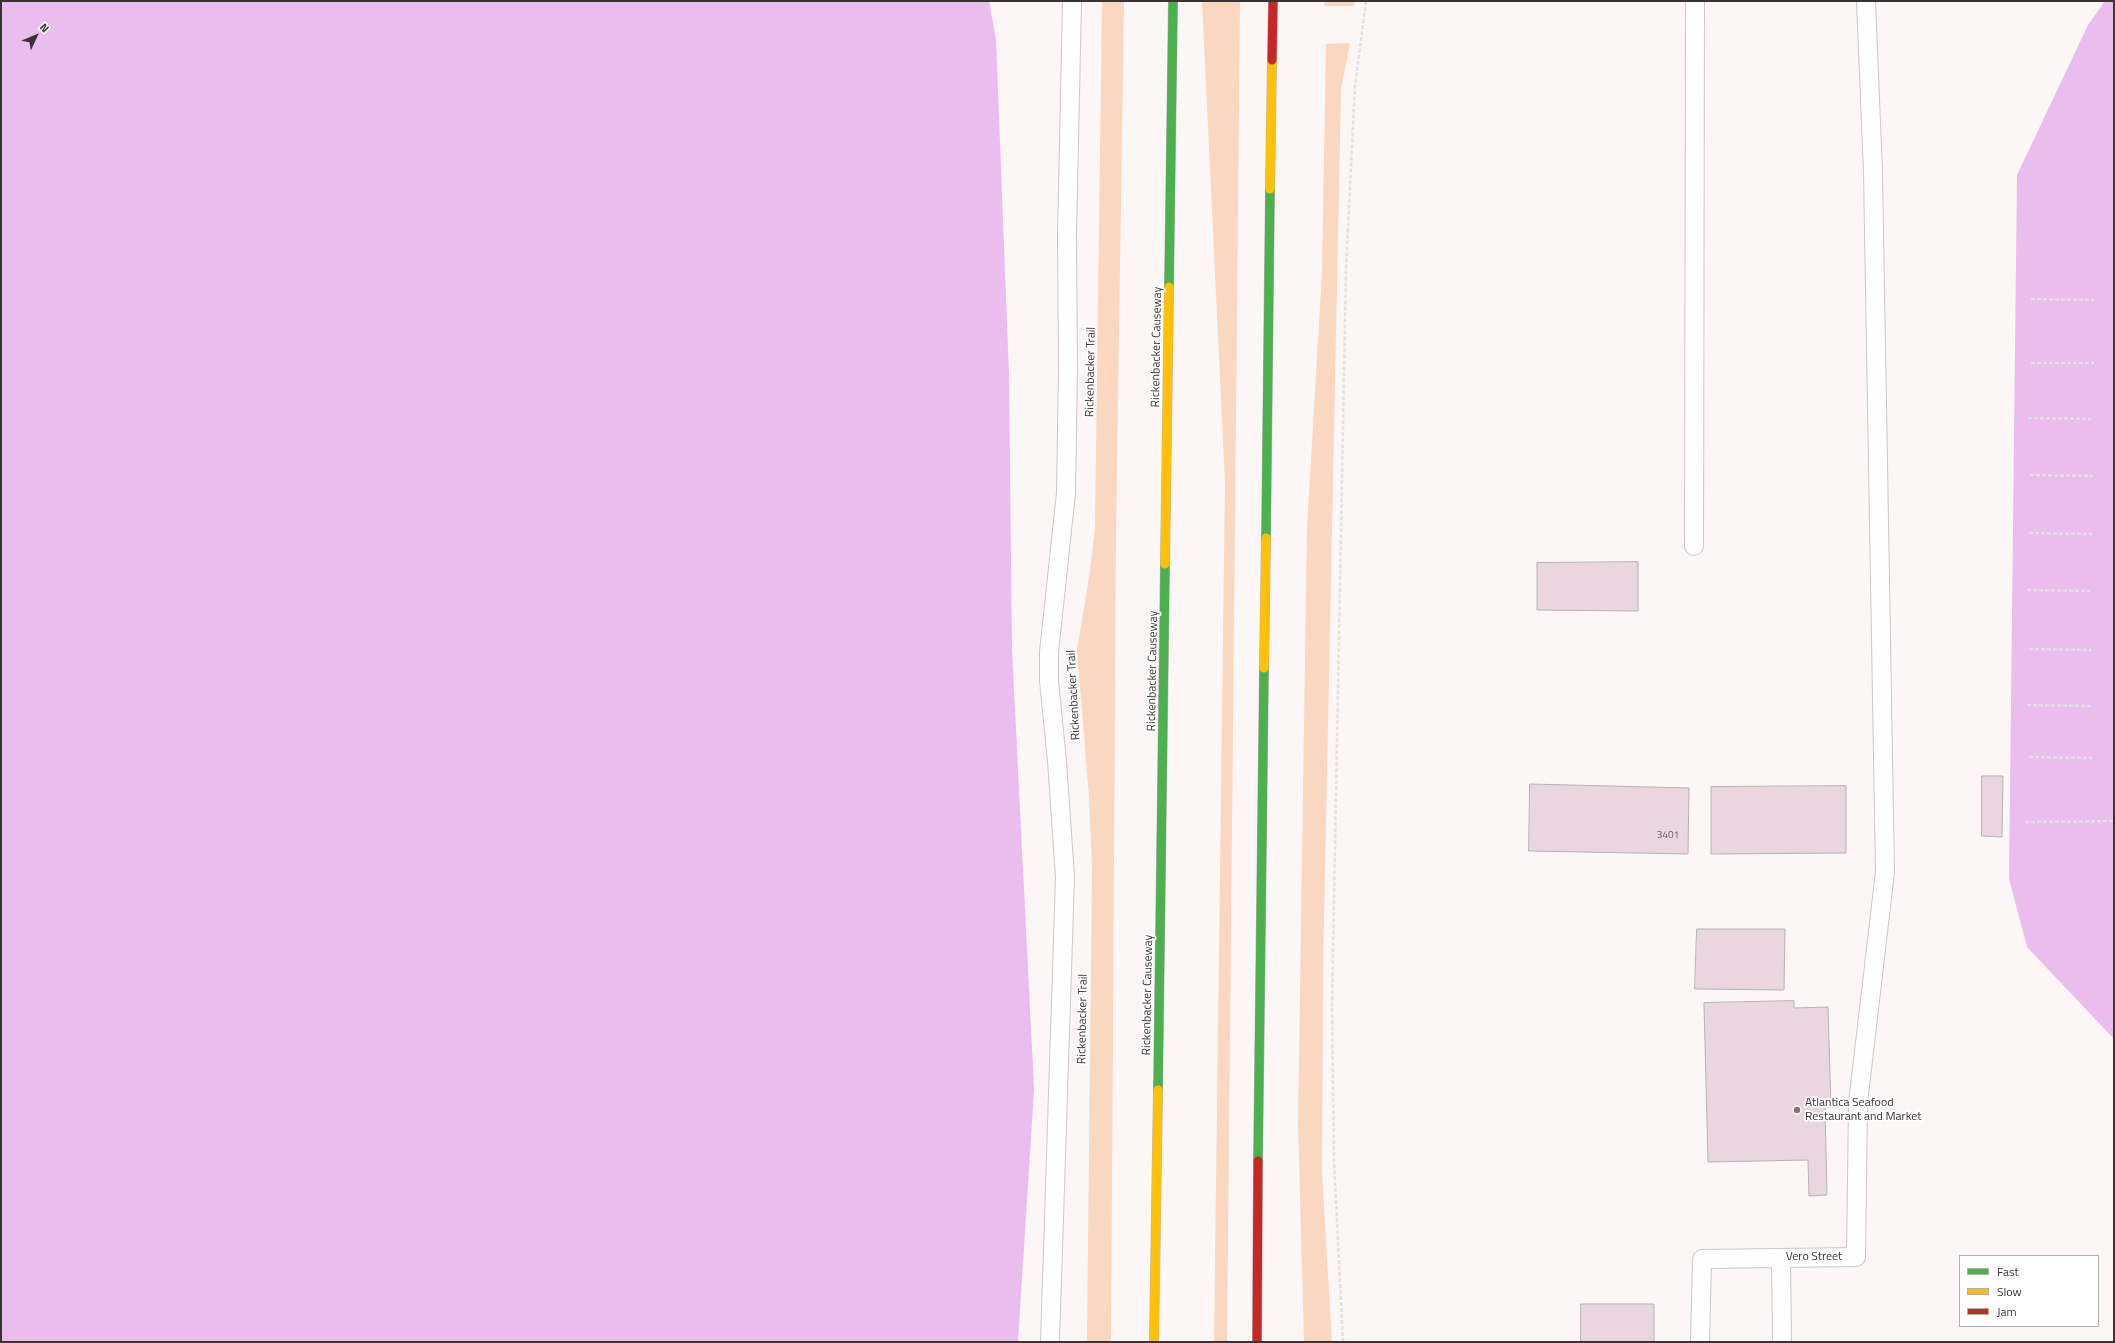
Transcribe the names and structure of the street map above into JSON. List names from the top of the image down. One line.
{"streets":{"main road":["Rickenbacker Causeway"],"lane":["Vero Street"]},"places":["Atlantica Seafood Restaurant and Market"],"house_numbers":["3401"],"legend":["Fast","Slow","Jam"],"north":"top right"}
